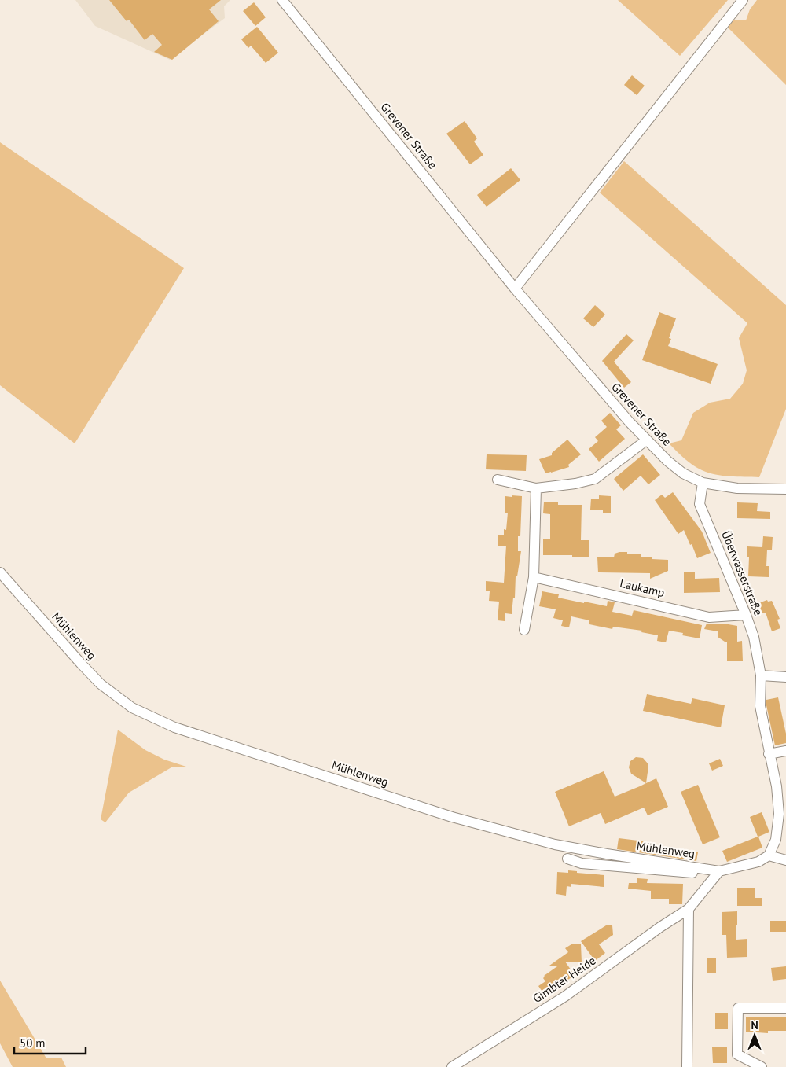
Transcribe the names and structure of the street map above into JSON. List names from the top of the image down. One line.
{"streets":{"street":["Grevener Straße","Überwasserstraße","Laukamp","Mühlenweg","Gimbter Heide"]},"crossings":[["Grevener Straße","Überwasserstraße"],["Überwasserstraße","Laukamp"],["Überwasserstraße","Mühlenweg"],["Mühlenweg","Gimbter Heide"]],"scale_bar":"50 m","north":"top"}
